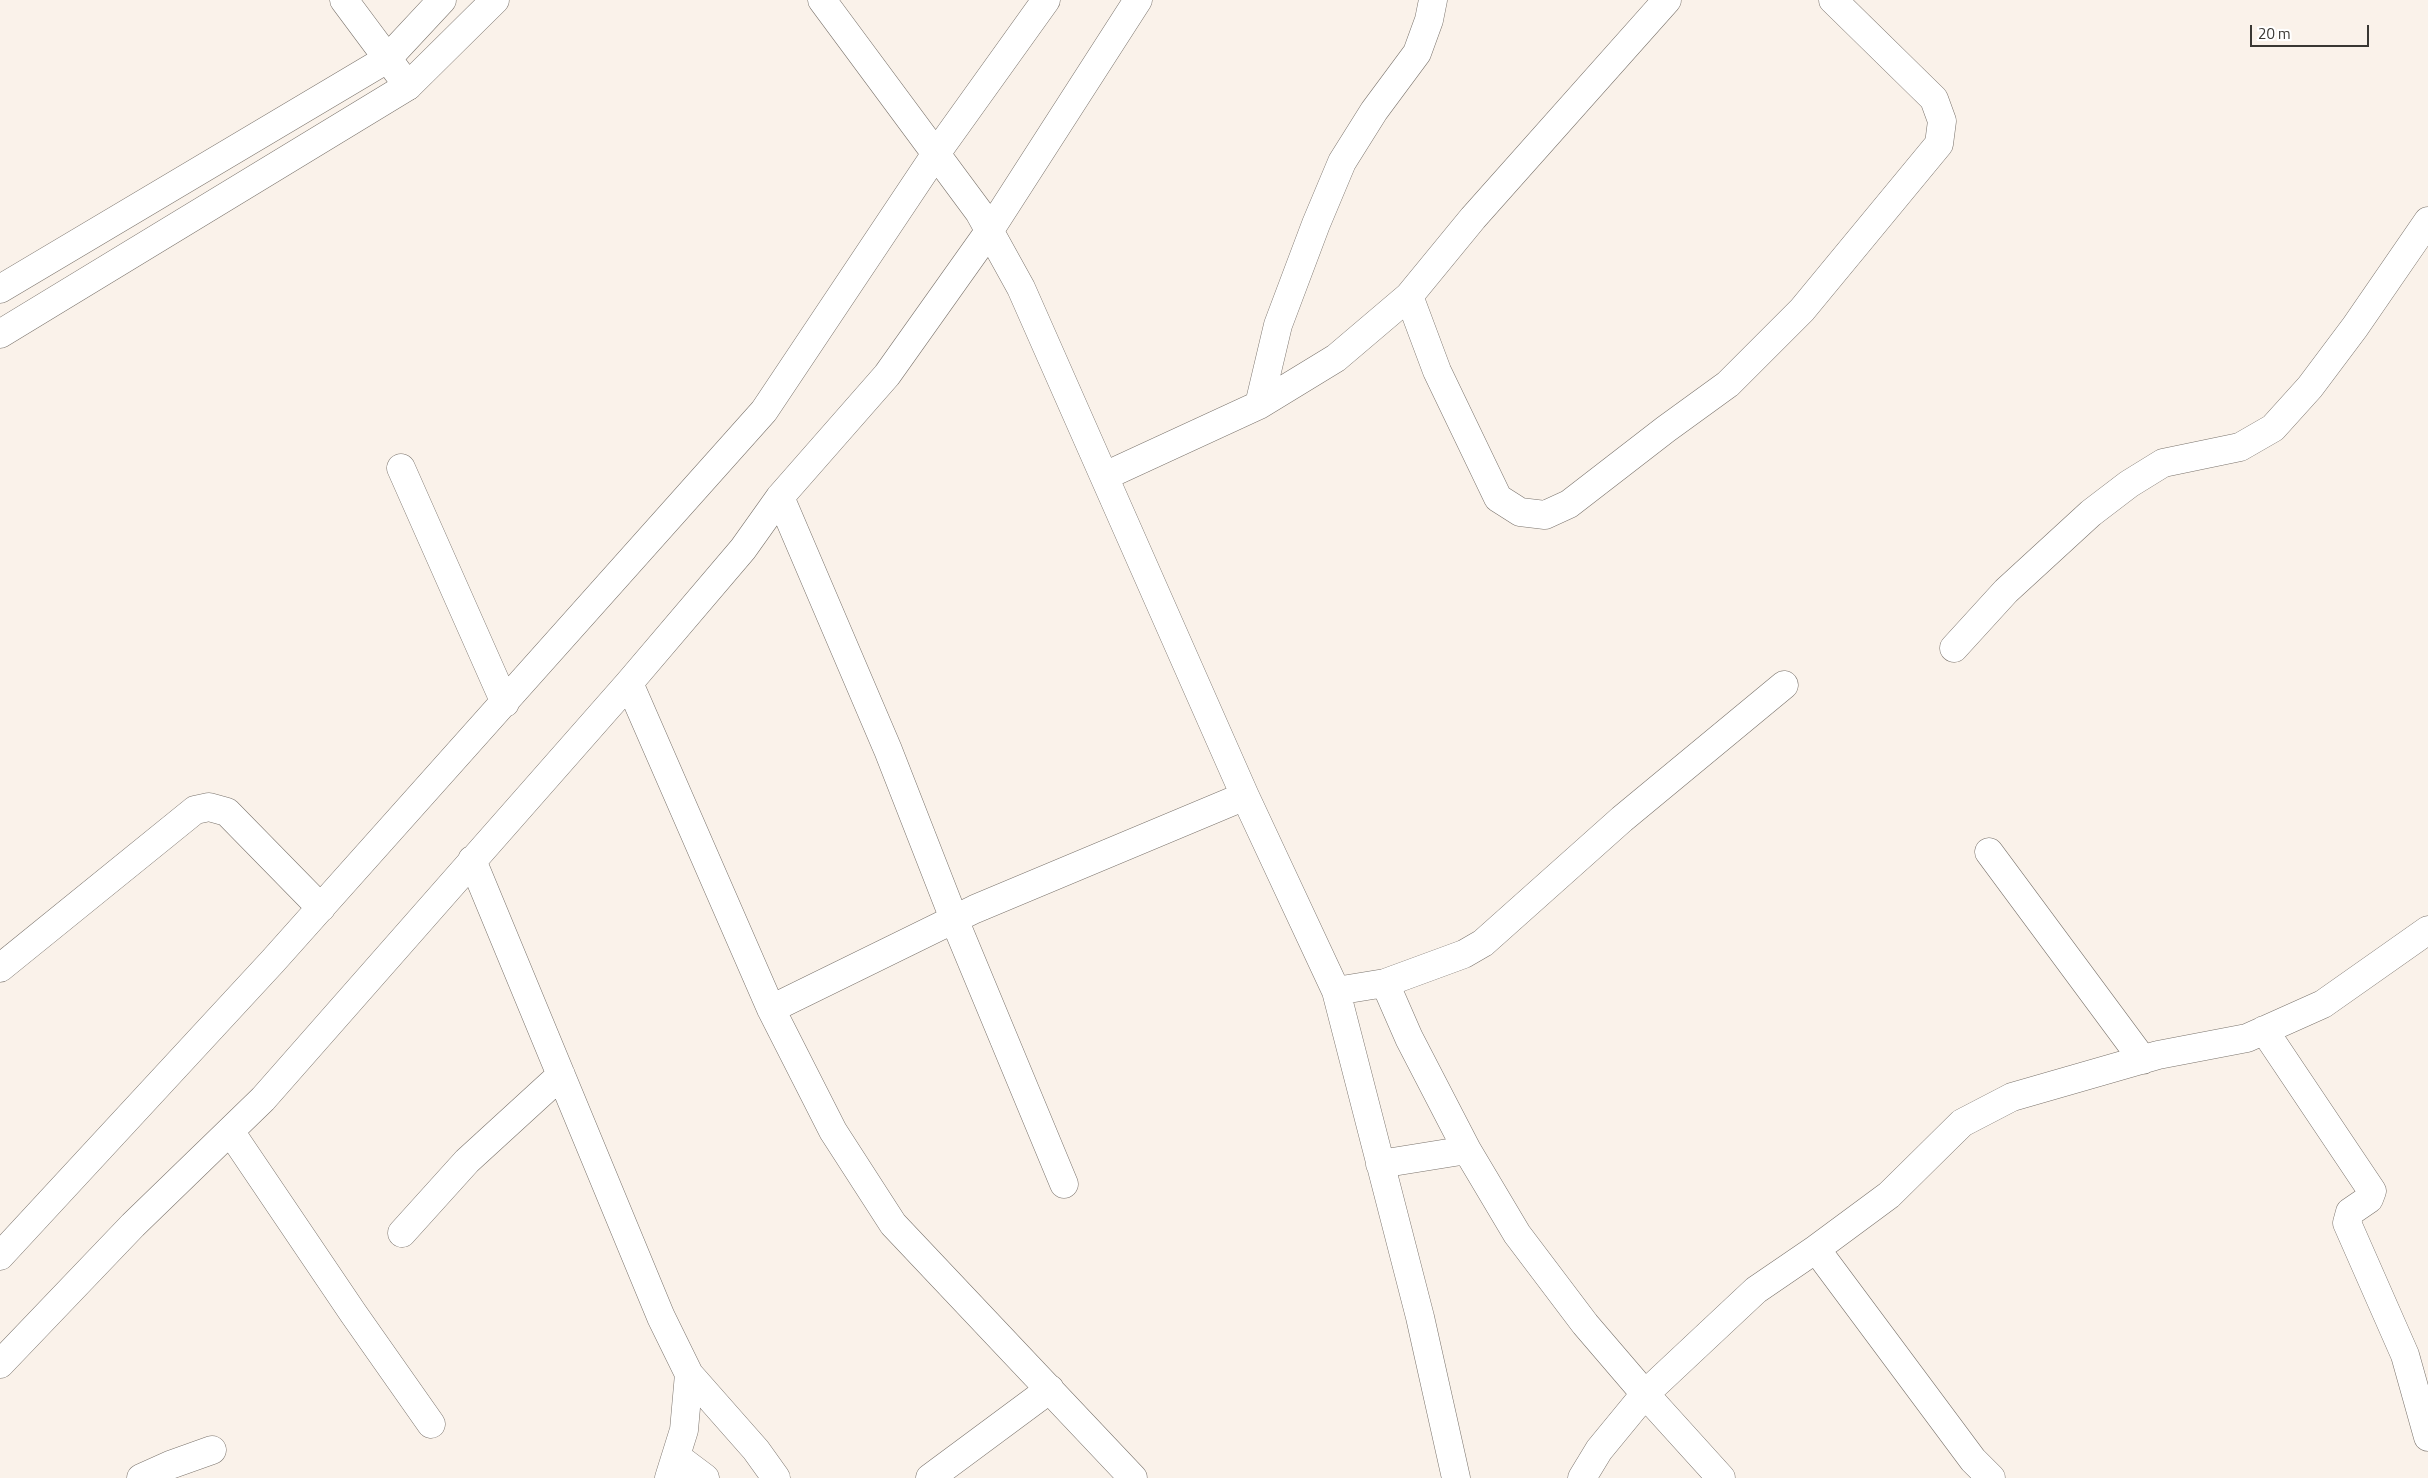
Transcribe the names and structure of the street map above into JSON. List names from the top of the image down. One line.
{"scale_bar":"20 m"}
